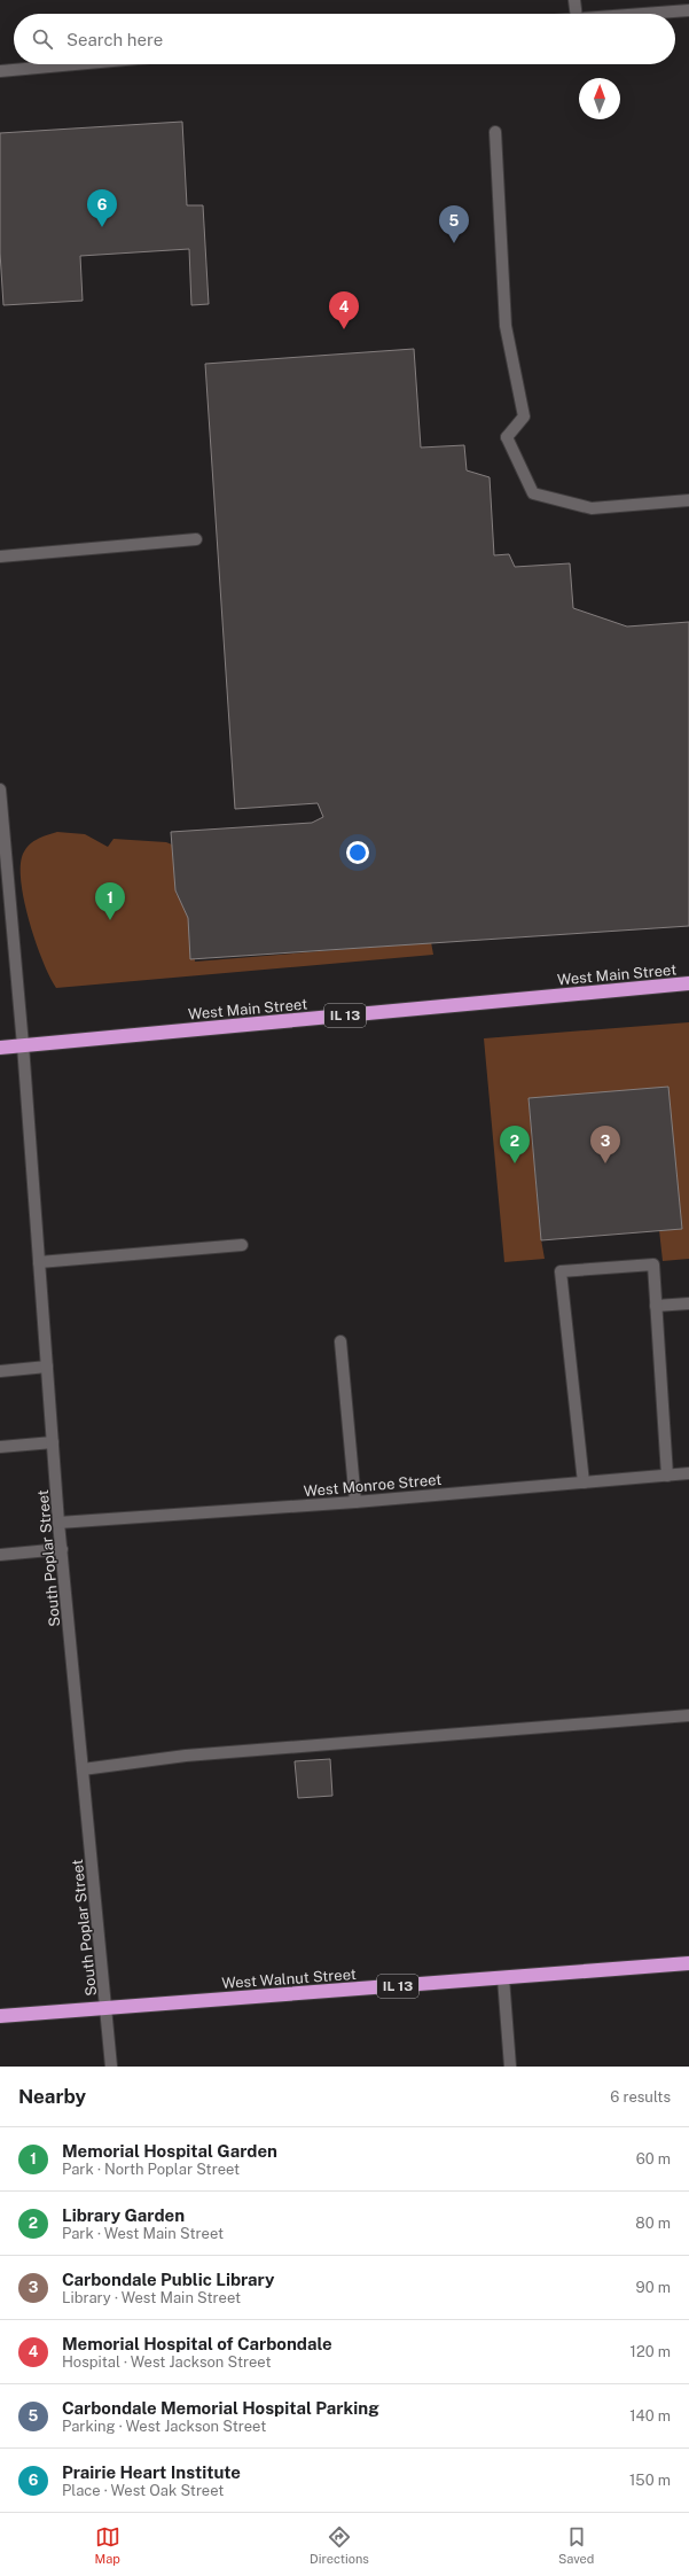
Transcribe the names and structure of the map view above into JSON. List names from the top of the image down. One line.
{"streets":{"highway":["West Main Street","IL 13","West Walnut Street"],"street":["West Monroe Street","South Poplar Street"]},"crossings":[["West Main Street","South Poplar Street"],["West Monroe Street","South Poplar Street"],["South Poplar Street","West Walnut Street"]],"north":"top","page":{"search":"Search here","pins":["6","5","4","1","2","3"],"heading":["Nearby","6 results"],"list":[{"mark":"1","name":"Memorial Hospital Garden","note":"Park · North Poplar Street","value":"60 m"},{"mark":"2","name":"Library Garden","note":"Park · West Main Street","value":"80 m"},{"mark":"3","name":"Carbondale Public Library","note":"Library · West Main Street","value":"90 m"},{"mark":"4","name":"Memorial Hospital of Carbondale","note":"Hospital · West Jackson Street","value":"120 m"},{"mark":"5","name":"Carbondale Memorial Hospital Parking","note":"Parking · West Jackson Street","value":"140 m"},{"mark":"6","name":"Prairie Heart Institute","note":"Place · West Oak Street","value":"150 m"}],"nav":["Map","Directions","Saved"]}}
